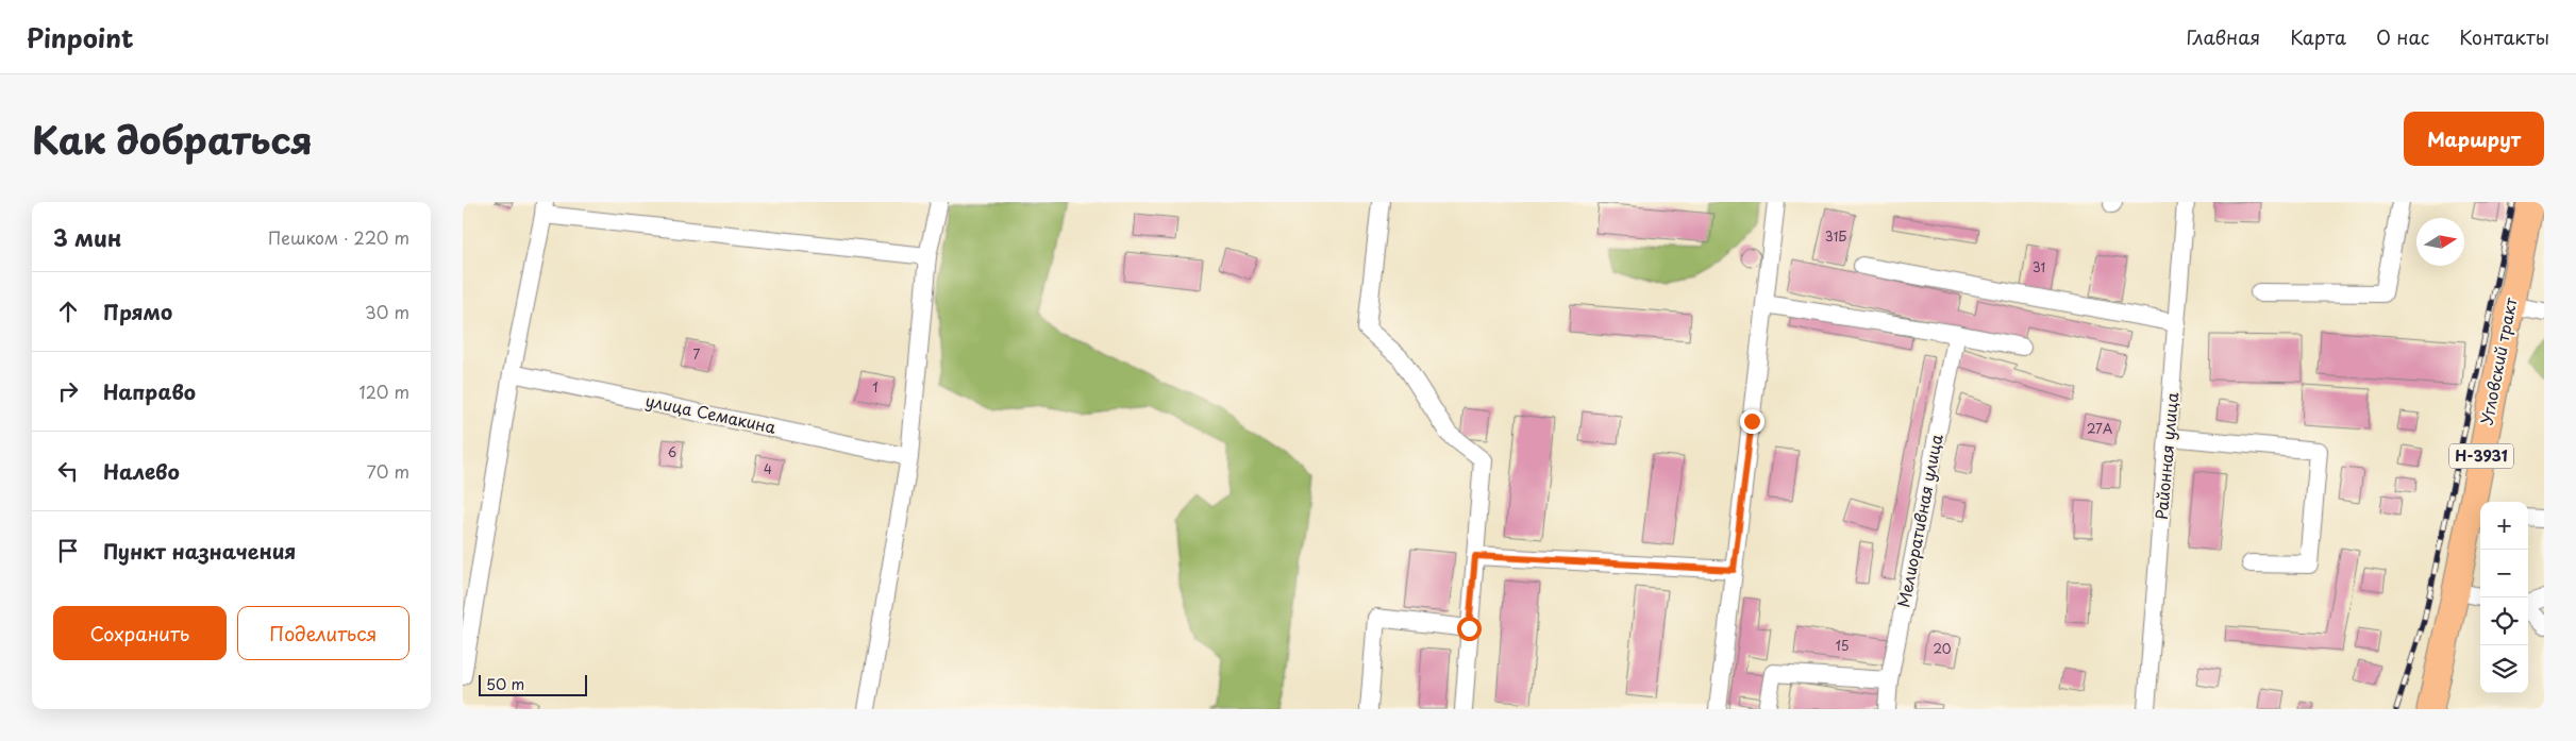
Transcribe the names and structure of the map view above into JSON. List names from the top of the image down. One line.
{"streets":{"highway":["Угловский тракт","Н-3931"],"street":["улица Семакина","Районная улица","Мелиоративная улица"]},"house_numbers":["31Б","31","7","1","27А","6","4","15","20"],"scale_bar":"50 m","north":"right","page":{"header":"Pinpoint","nav":["Главная","Карта","О нас","Контакты"],"title":"Как добраться","buttons":["Маршрут",["Сохранить","Поделиться"]],"heading":["3 мин","Пешком · 220 m"],"list":[["Прямо","30 m"],["Направо","120 m"],["Налево","70 m"],"Пункт назначения"],"map_buttons":["+","−"],"scale":"50 m"}}
